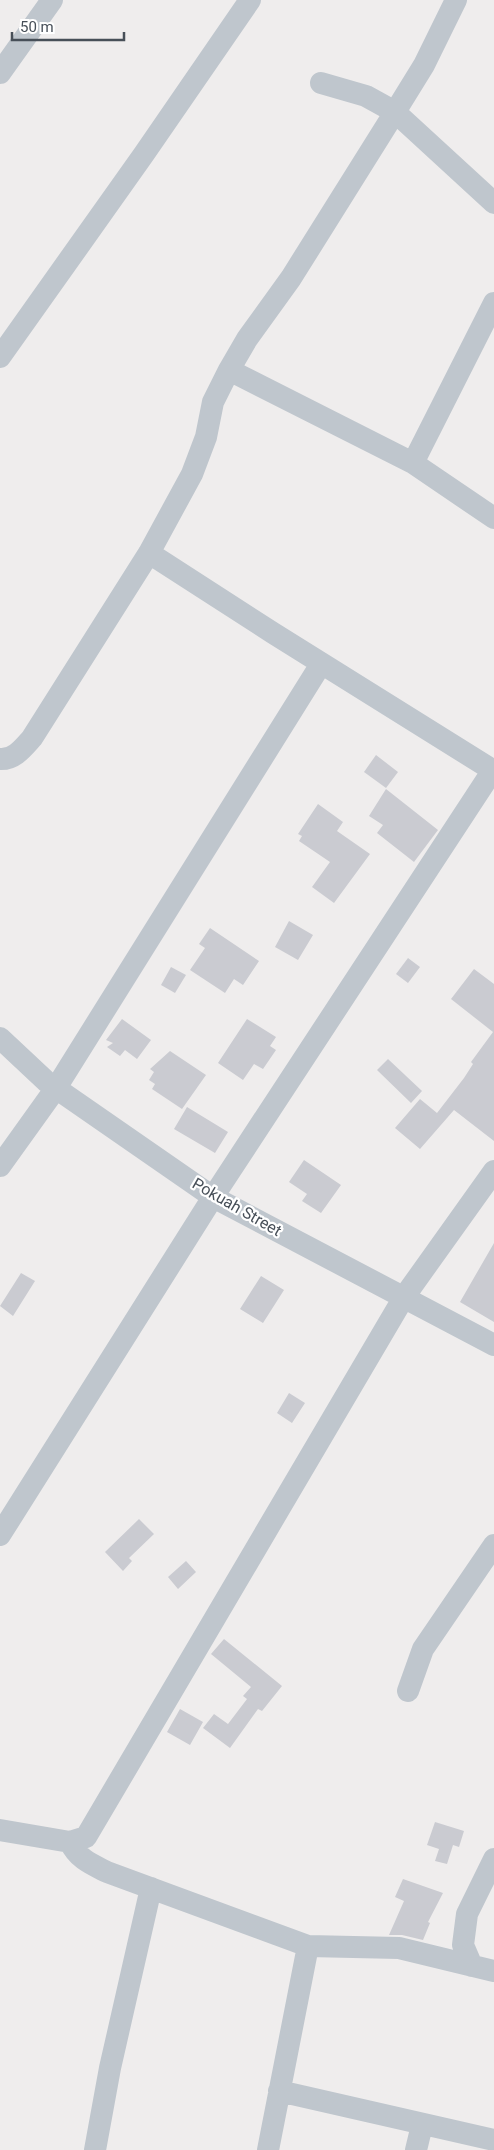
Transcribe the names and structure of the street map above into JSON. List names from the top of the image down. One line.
{"streets":{"street":["Pokuah Street"]},"scale_bar":"50 m"}
